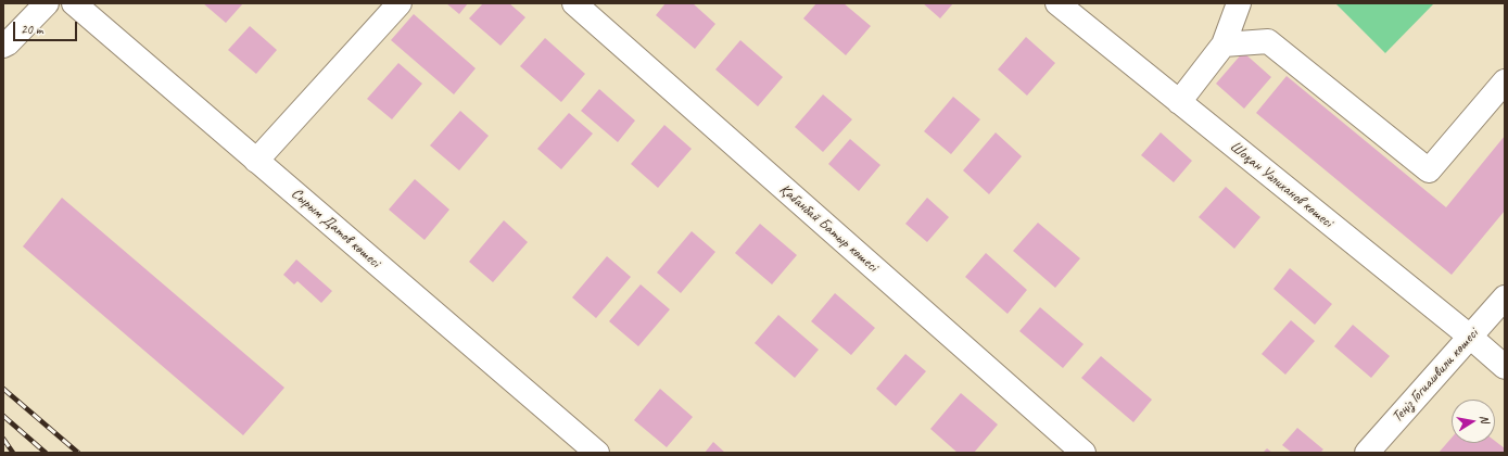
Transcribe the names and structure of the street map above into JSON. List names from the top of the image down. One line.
{"streets":{"street":["Шоқан Уәлиханов көшесі","Сырым Датов көшесі","Қабанбай Батыр көшесі","Теңіз Гогиашвили көшесі"]},"crossings":[["Шоқан Уәлиханов көшесі","Теңіз Гогиашвили көшесі"]],"scale_bar":"20 m","north":"right"}
